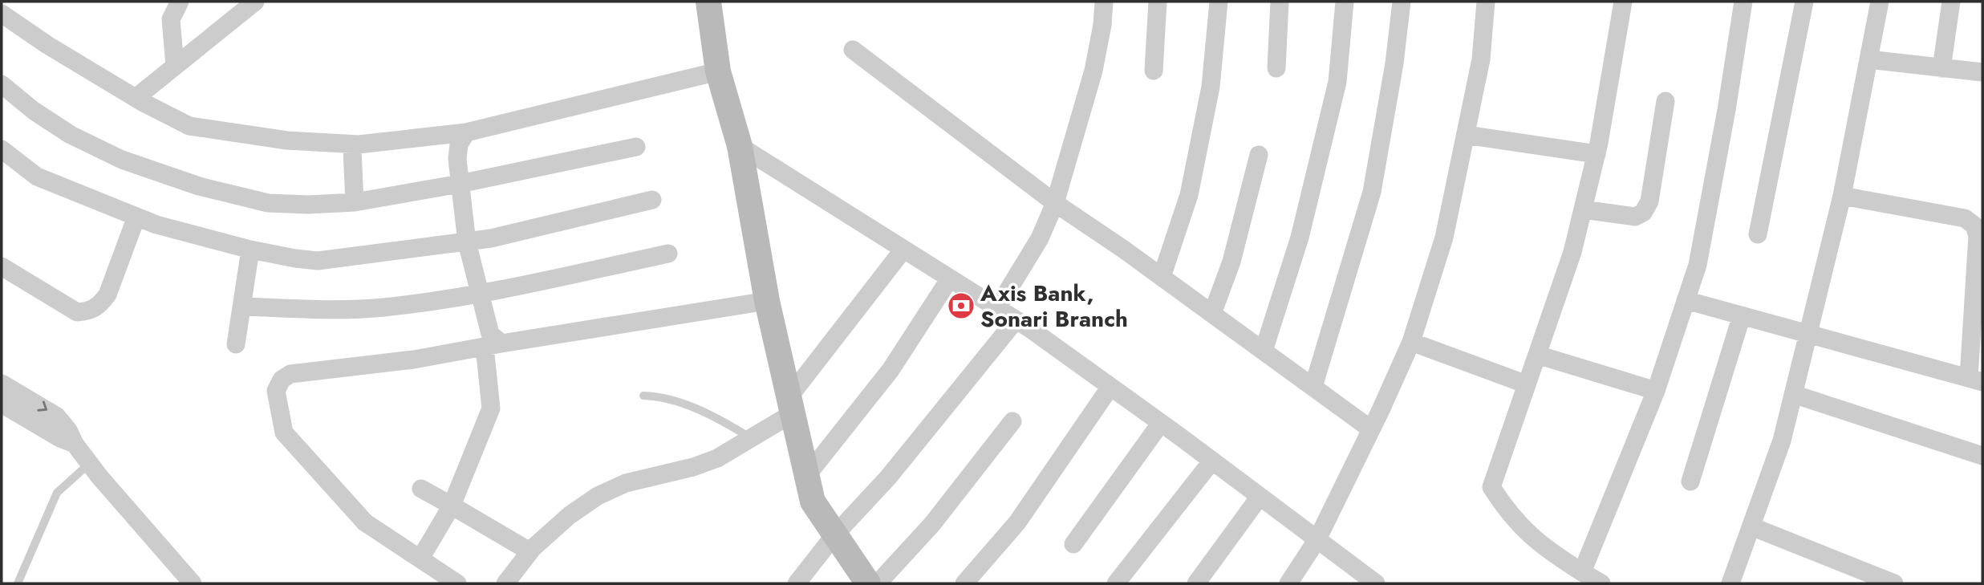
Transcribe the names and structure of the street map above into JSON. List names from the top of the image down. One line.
{"places":{"bank":["Axis Bank, Sonari Branch"]}}
